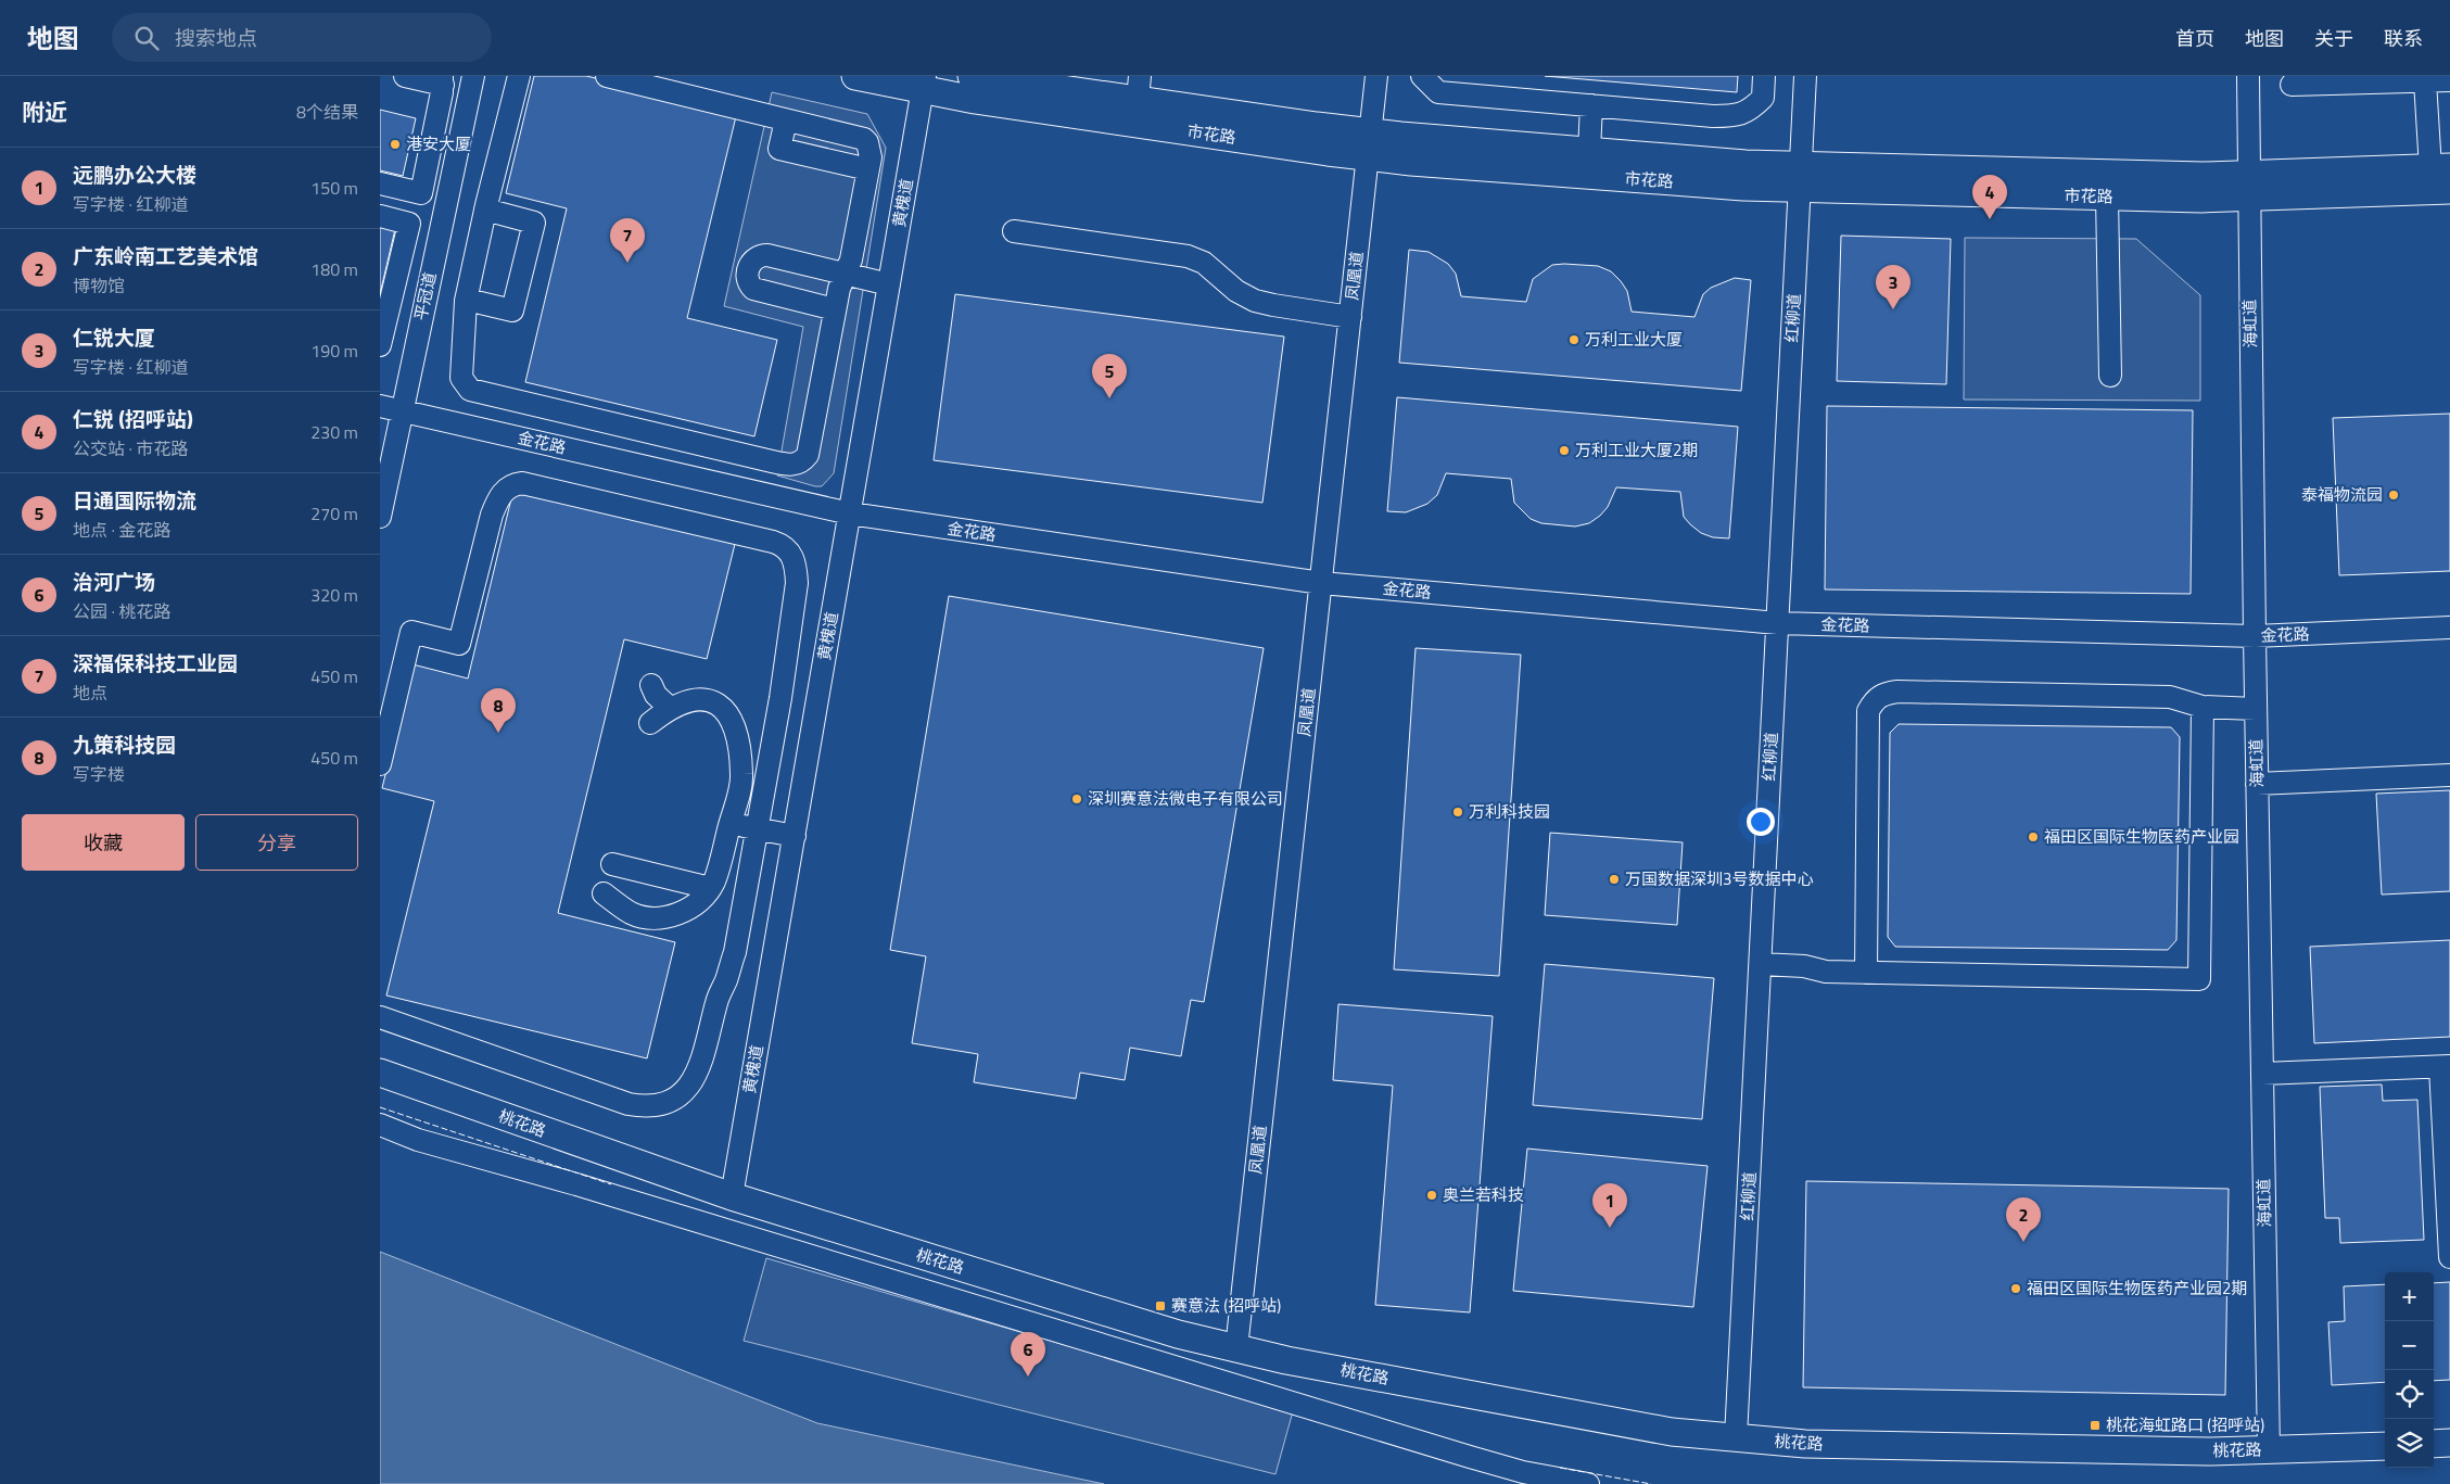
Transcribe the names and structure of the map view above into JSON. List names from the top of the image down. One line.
{"streets":{"main road":["市花路","桃花路"],"street":["黄槐道","凤凰道","平冠道","红柳道","海虹道","金花路"]},"crossings":[["市花路","黄槐道"],["市花路","凤凰道"],["市花路","红柳道"],["市花路","海虹道"],["黄槐道","金花路"],["黄槐道","桃花路"],["凤凰道","金花路"],["凤凰道","桃花路"],["平冠道","金花路"],["红柳道","金花路"],["红柳道","桃花路"],["海虹道","金花路"],["海虹道","桃花路"]],"places":{"other":["港安大厦","万利工业大厦","万利工业大厦2期","泰福物流园","深圳赛意法微电子有限公司","万利科技园","福田区国际生物医药产业园","万国数据深圳3号数据中心","奥兰若科技","福田区国际生物医药产业园2期"],"transit":["赛意法 (招呼站)","桃花海虹路口 (招呼站)"]},"page":{"header":"地图","search":"搜索地点","nav":["首页","地图","关于","联系"],"heading":["附近","8个结果"],"list":[{"mark":"1","name":"远鹏办公大楼","note":"写字楼 · 红柳道","value":"150 m"},{"mark":"2","name":"广东岭南工艺美术馆","note":"博物馆","value":"180 m"},{"mark":"3","name":"仁锐大厦","note":"写字楼 · 红柳道","value":"190 m"},{"mark":"4","name":"仁锐 (招呼站)","note":"公交站 · 市花路","value":"230 m"},{"mark":"5","name":"日通国际物流","note":"地点 · 金花路","value":"270 m"},{"mark":"6","name":"治河广场","note":"公园 · 桃花路","value":"320 m"},{"mark":"7","name":"深福保科技工业园","note":"地点","value":"450 m"},{"mark":"8","name":"九策科技园","note":"写字楼","value":"450 m"}],"pins":["4","7","3","5","8","1","2","6"],"buttons":["收藏","分享"],"map_buttons":["+","−"]}}
